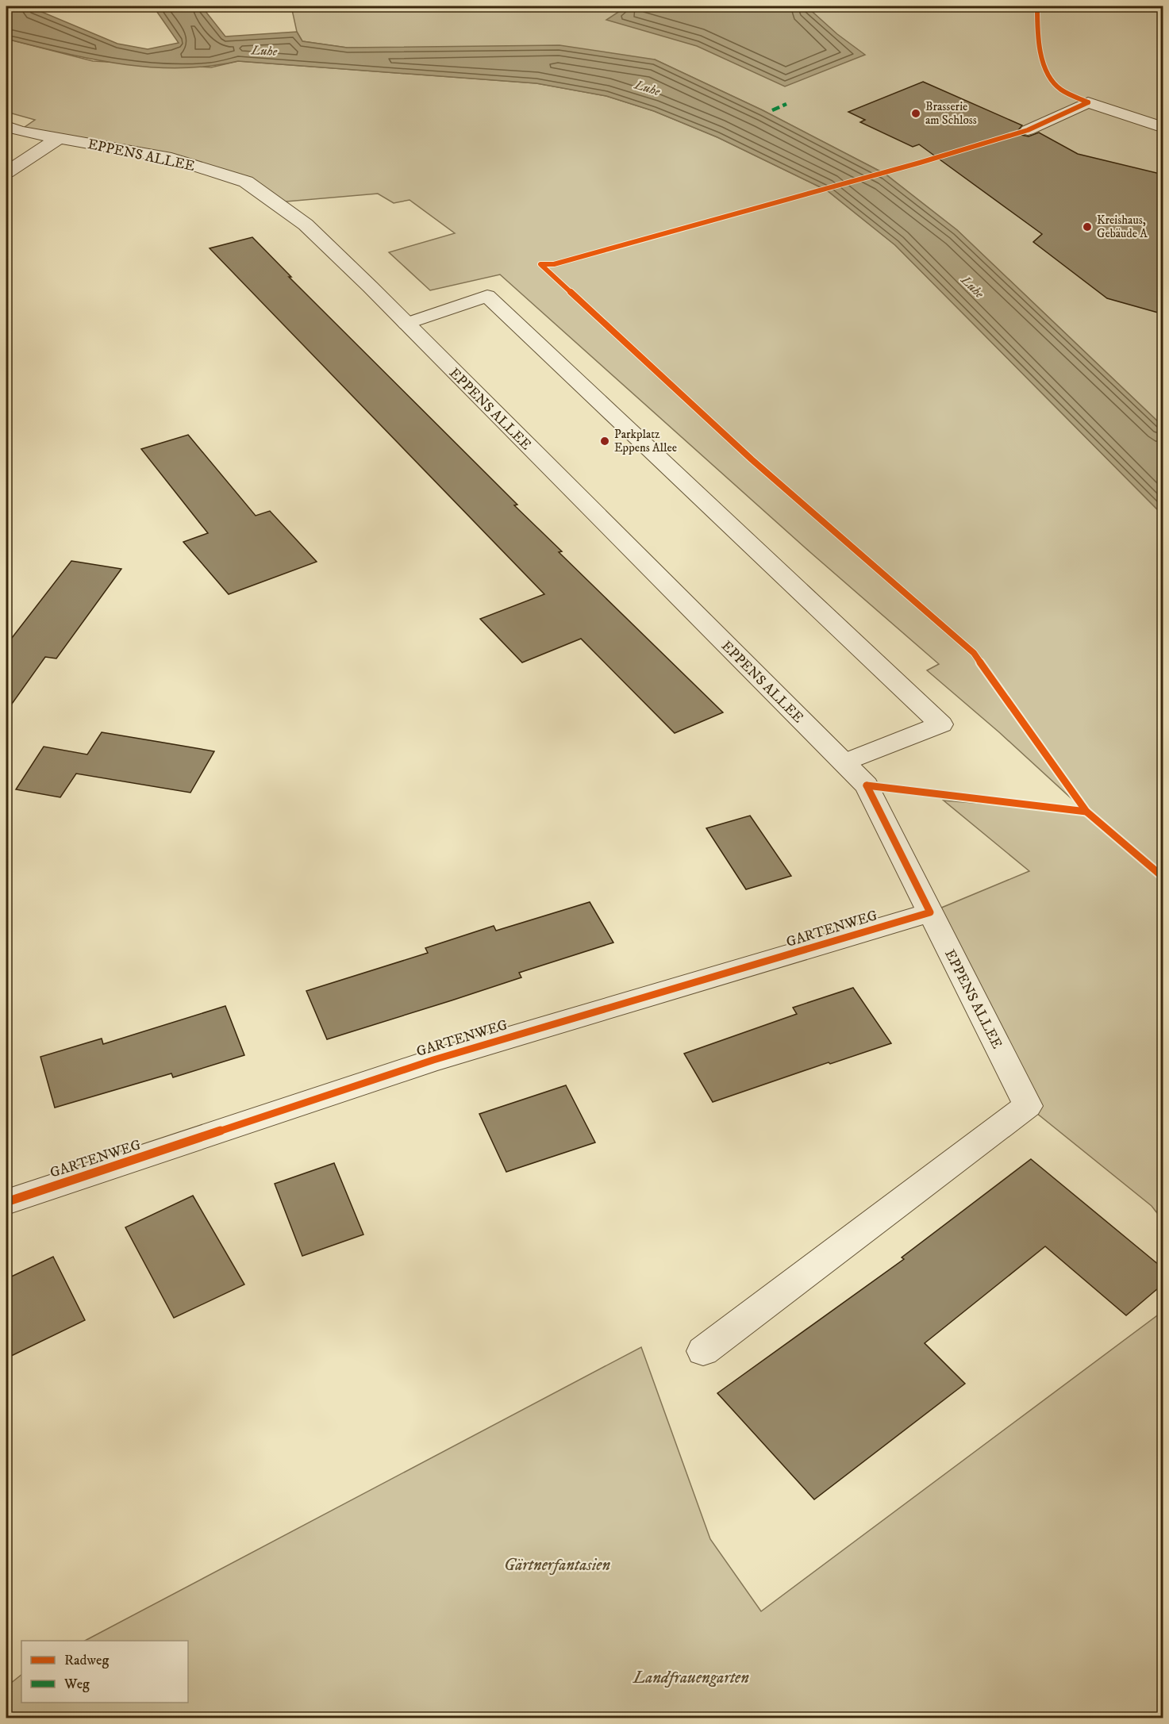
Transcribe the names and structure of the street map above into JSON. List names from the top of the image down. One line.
{"streets":{"street":["EPPENS ALLEE","GARTENWEG"]},"crossings":[["EPPENS ALLEE","GARTENWEG"]],"water":["Luhe"],"parks":["Gärtnerfantasien","Landfrauengarten"],"places":["Brasserie am Schloss","Kreishaus, Gebäude A","Parkplatz Eppens Allee"],"legend":["Radweg","Weg"]}
